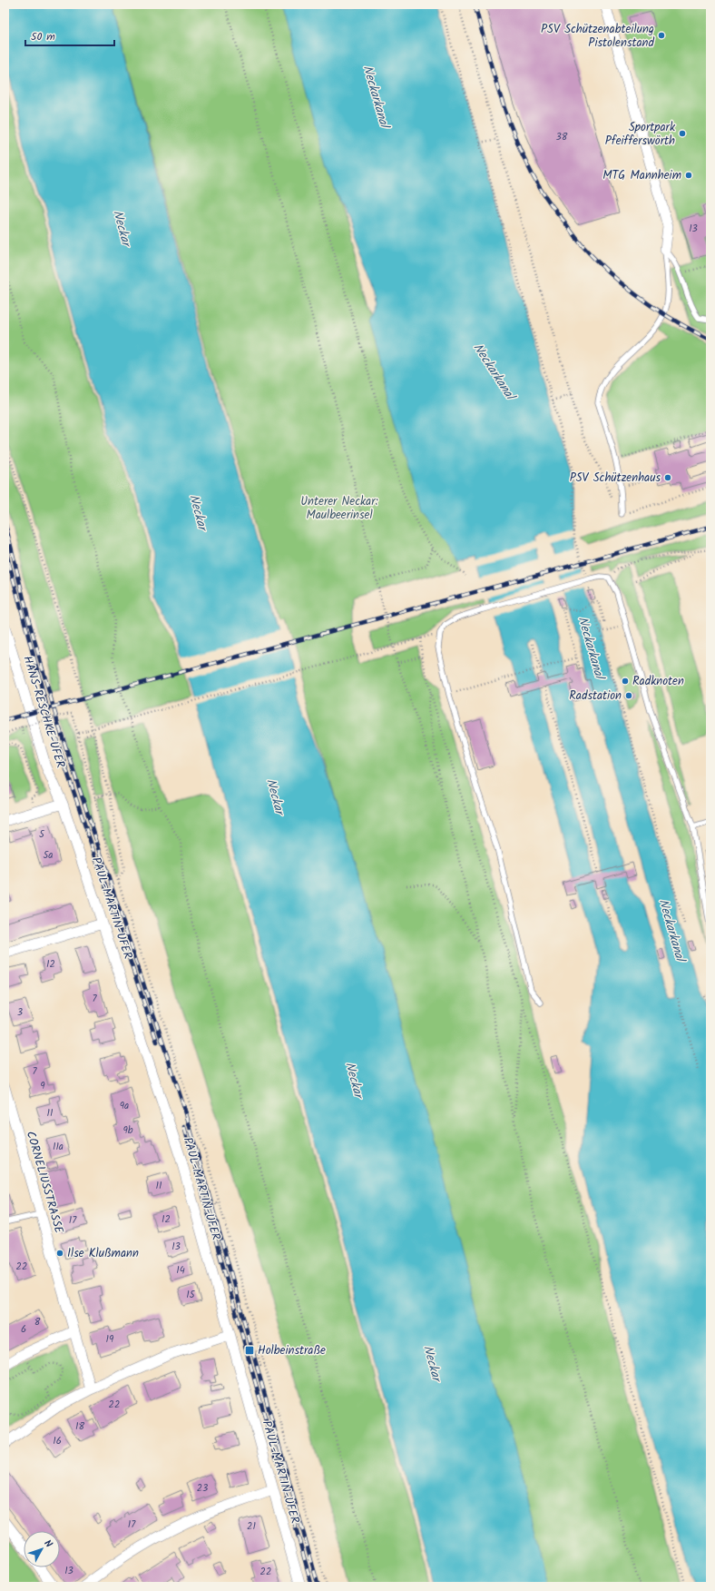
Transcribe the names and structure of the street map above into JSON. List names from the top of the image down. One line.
{"streets":{"street":["HANS-RESCHKE-UFER","PAUL-MARTIN-UFER","CORNELIUSSTRASSE"]},"crossings":[["HANS-RESCHKE-UFER","PAUL-MARTIN-UFER"]],"water":["Neckarkanal","Neckar"],"parks":["Unterer Neckar: Maulbeerinsel"],"places":{"other":["PSV Schützenabteilung Pistolenstand","Sportpark Pfeifferswörth","MTG Mannheim","PSV Schützenhaus","Radknoten","Radstation","Ilse Klußmann"],"transit":["Holbeinstraße"]},"house_numbers":["38","13","5","5a","12","7","3","7","9","9a","11","9b","11a","11","12","17","13","22","14","15","8","6","19","22","18","16","23","17","21","13","22"],"scale_bar":"50 m","north":"top right"}
